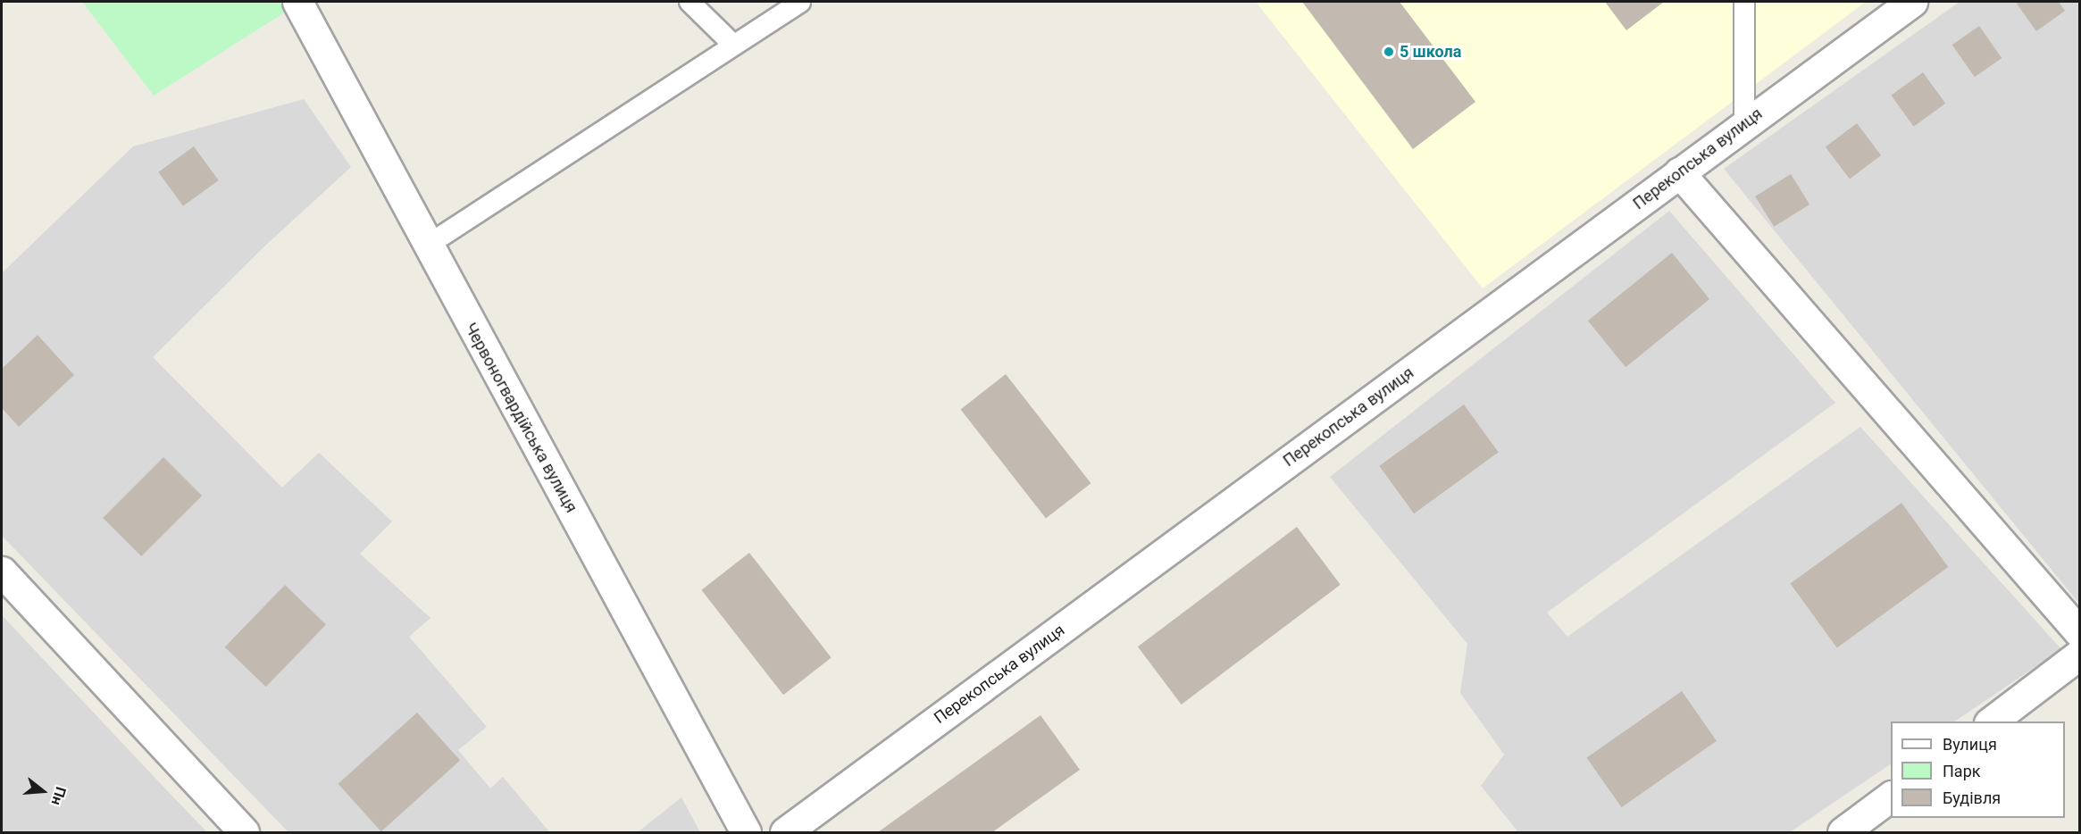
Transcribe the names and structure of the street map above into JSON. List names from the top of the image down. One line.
{"streets":{"street":["Перекопська вулиця","Червоногвардійська вулиця"]},"places":["5 школа"],"legend":["Вулиця","Парк","Будівля"],"north":"right"}
